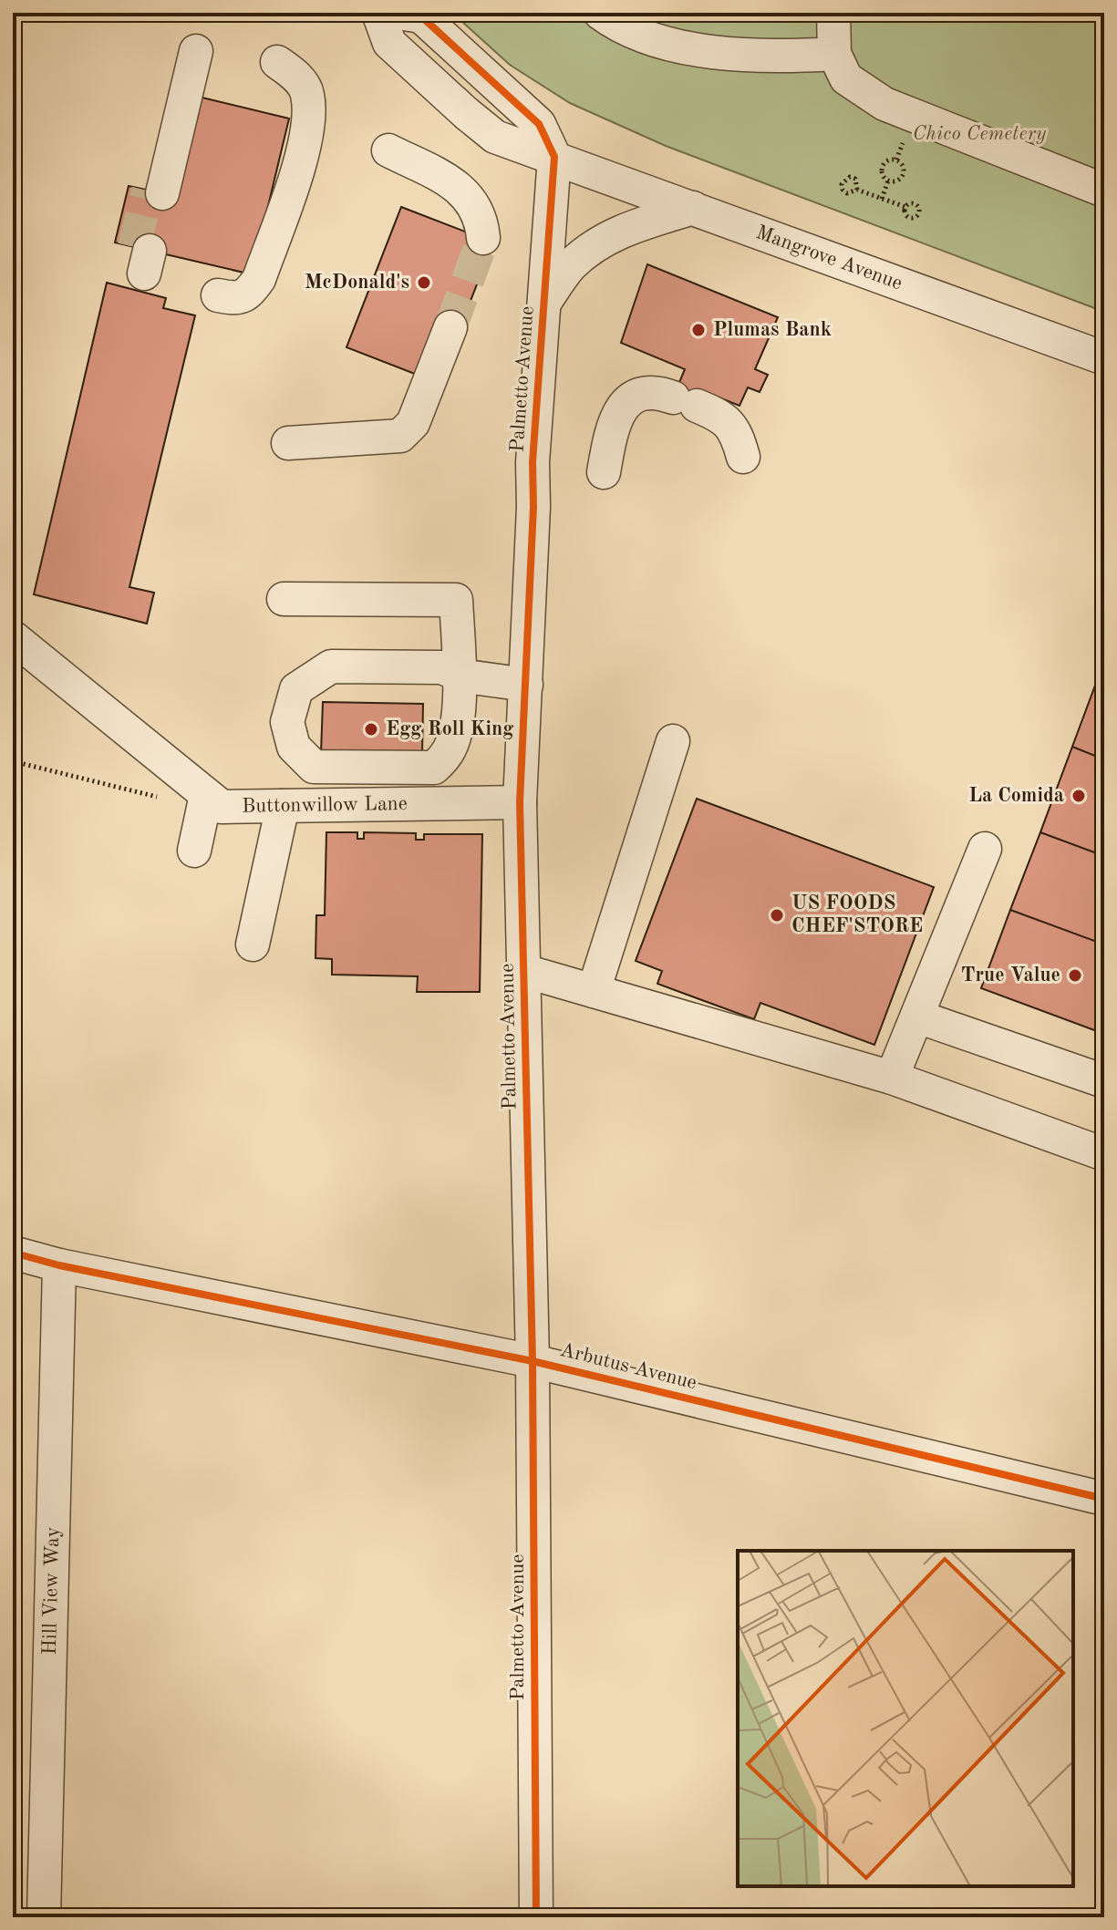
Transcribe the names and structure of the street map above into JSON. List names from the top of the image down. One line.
{"streets":{"street":["Mangrove Avenue","Palmetto Avenue","Buttonwillow Lane","Arbutus Avenue","Hill View Way"]},"crossings":[["Mangrove Avenue","Palmetto Avenue"],["Palmetto Avenue","Buttonwillow Lane"],["Palmetto Avenue","Arbutus Avenue"],["Arbutus Avenue","Hill View Way"]],"parks":["Chico Cemetery"],"places":["McDonald's","Plumas Bank","Egg Roll King","La Comida","US FOODS CHEF'STORE","True Value"]}
